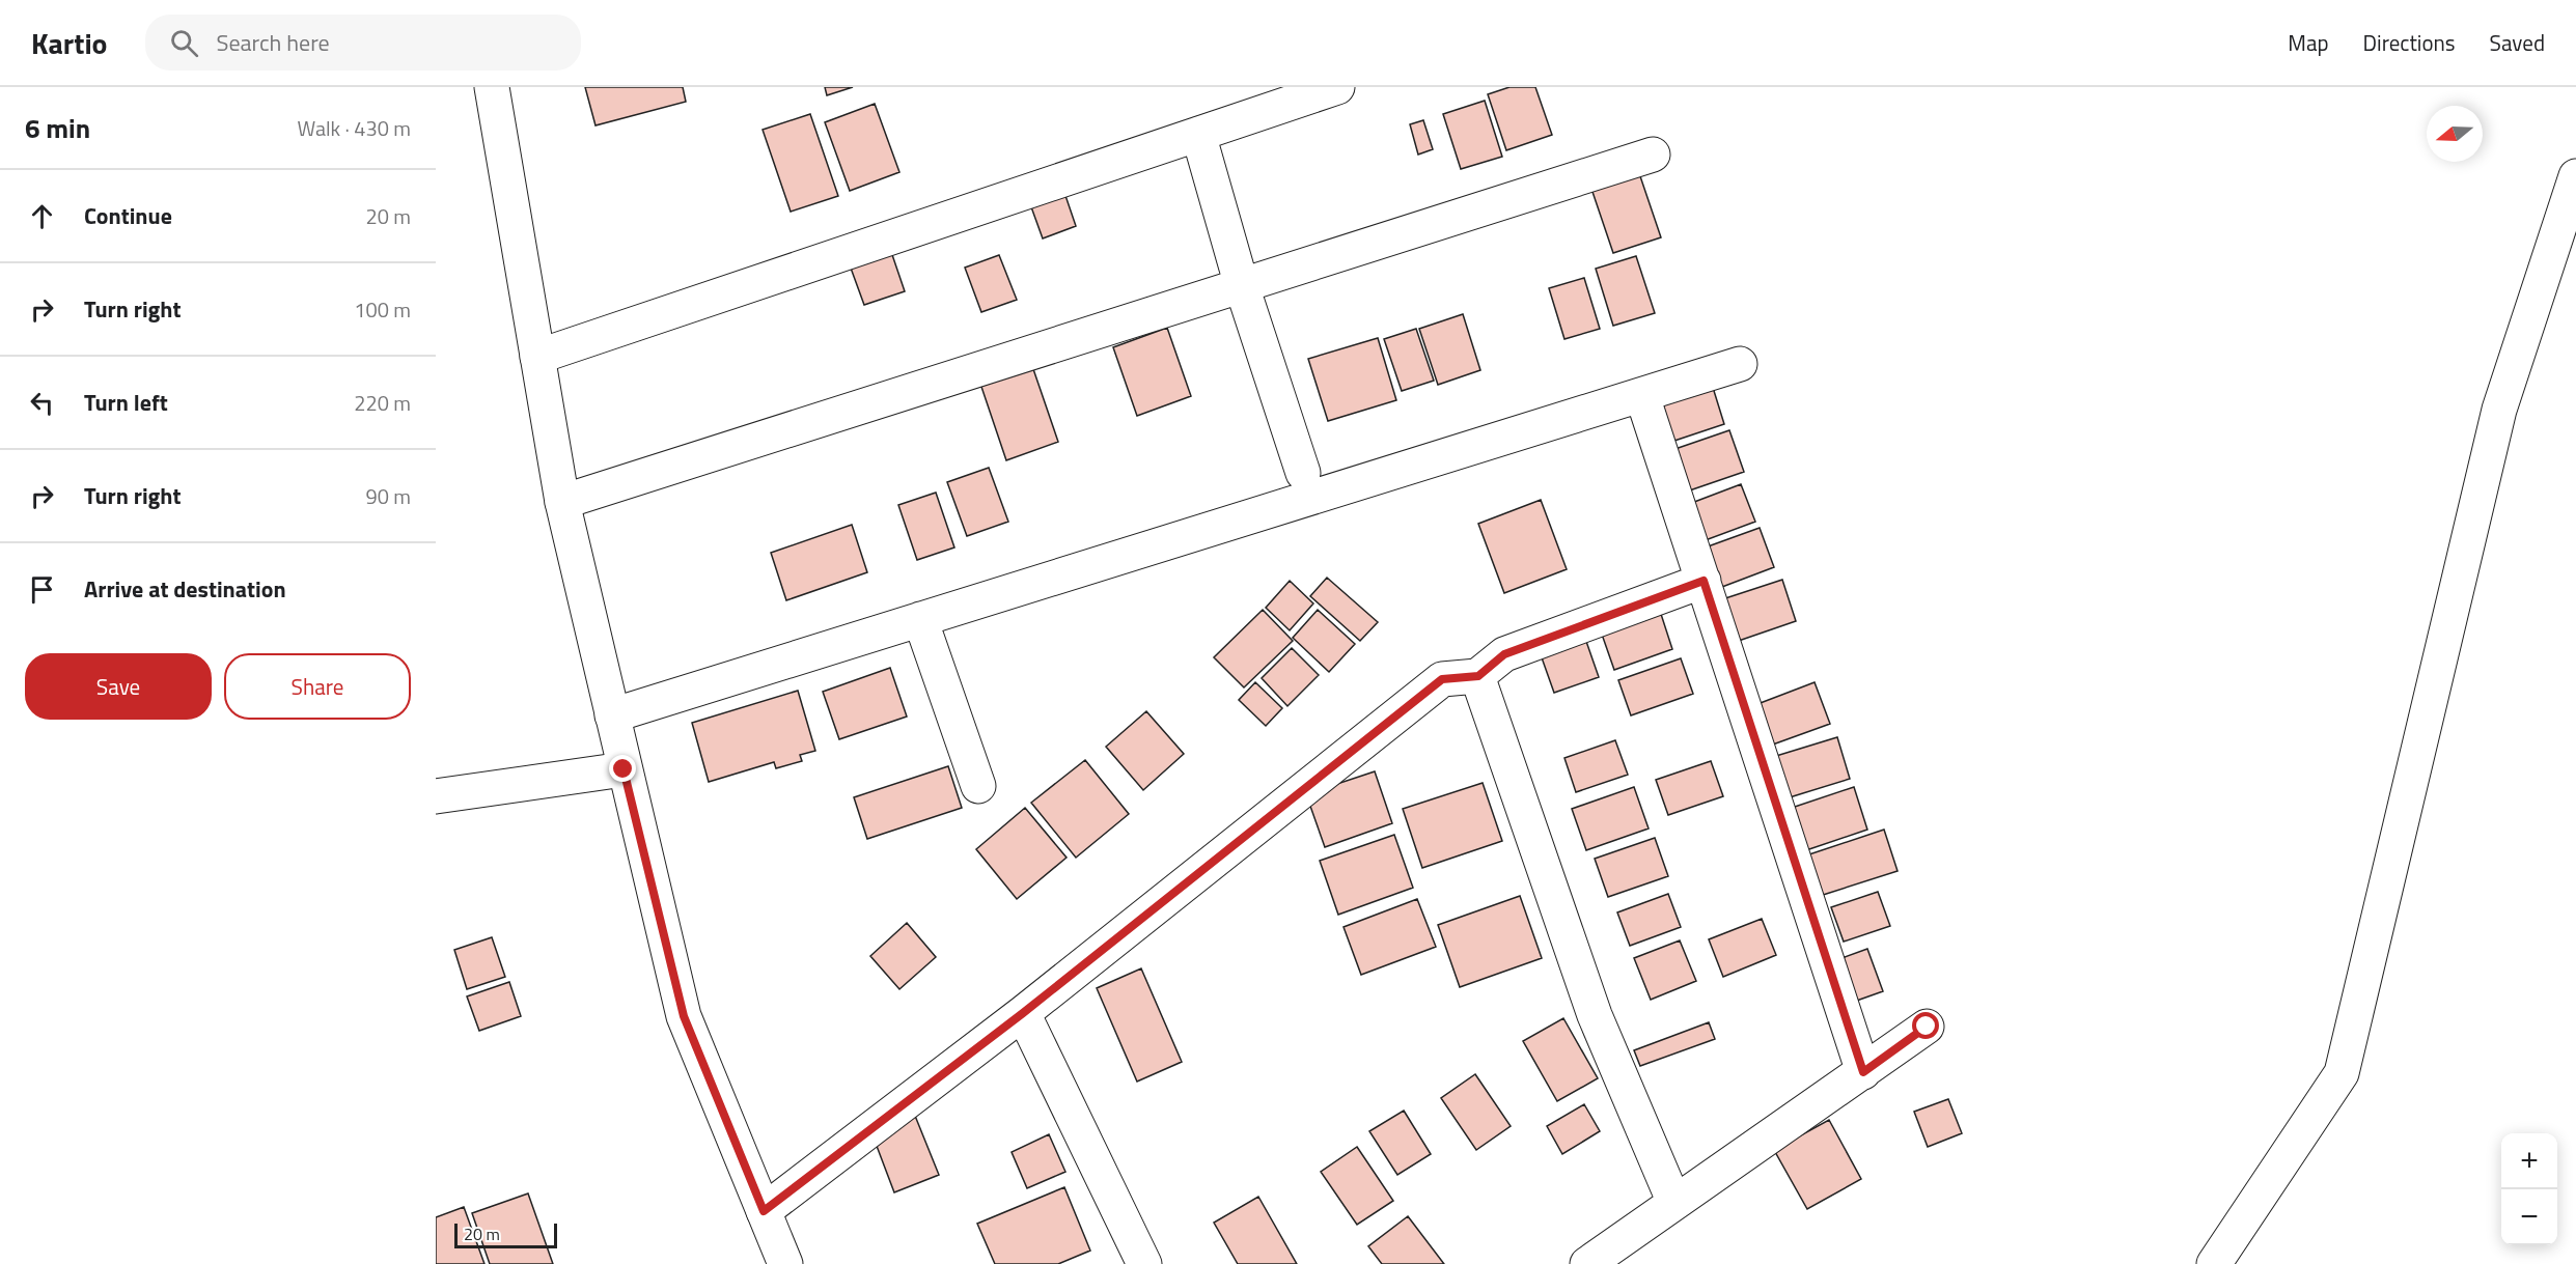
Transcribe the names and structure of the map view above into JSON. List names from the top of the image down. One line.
{"scale_bar":"20 m","north":"left","page":{"header":"Kartio","search":"Search here","nav":["Map","Directions","Saved"],"heading":["6 min","Walk · 430 m"],"list":[["Continue","20 m"],["Turn right","100 m"],["Turn left","220 m"],["Turn right","90 m"],"Arrive at destination"],"buttons":["Save","Share"],"map_buttons":["+","−"],"scale":"20 m"}}
